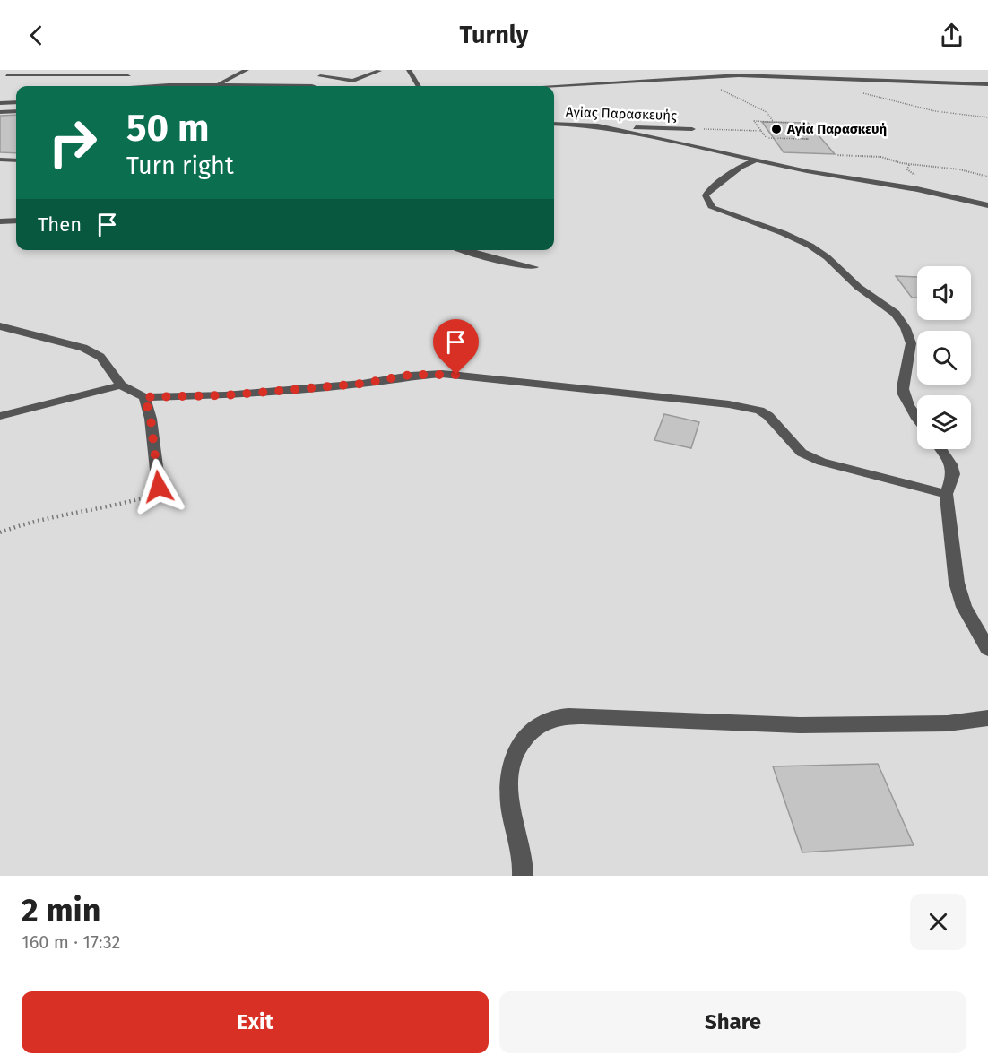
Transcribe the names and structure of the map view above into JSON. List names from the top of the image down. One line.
{"streets":{"street":["Αγίας Παρασκευής"]},"places":["Αγία Παρασκευή"],"page":{"header":"Turnly","turn":["50 m","Turn right"],"then":"Then","heading":["2 min","160 m · 17:32"],"buttons":["Exit","Share"]}}
